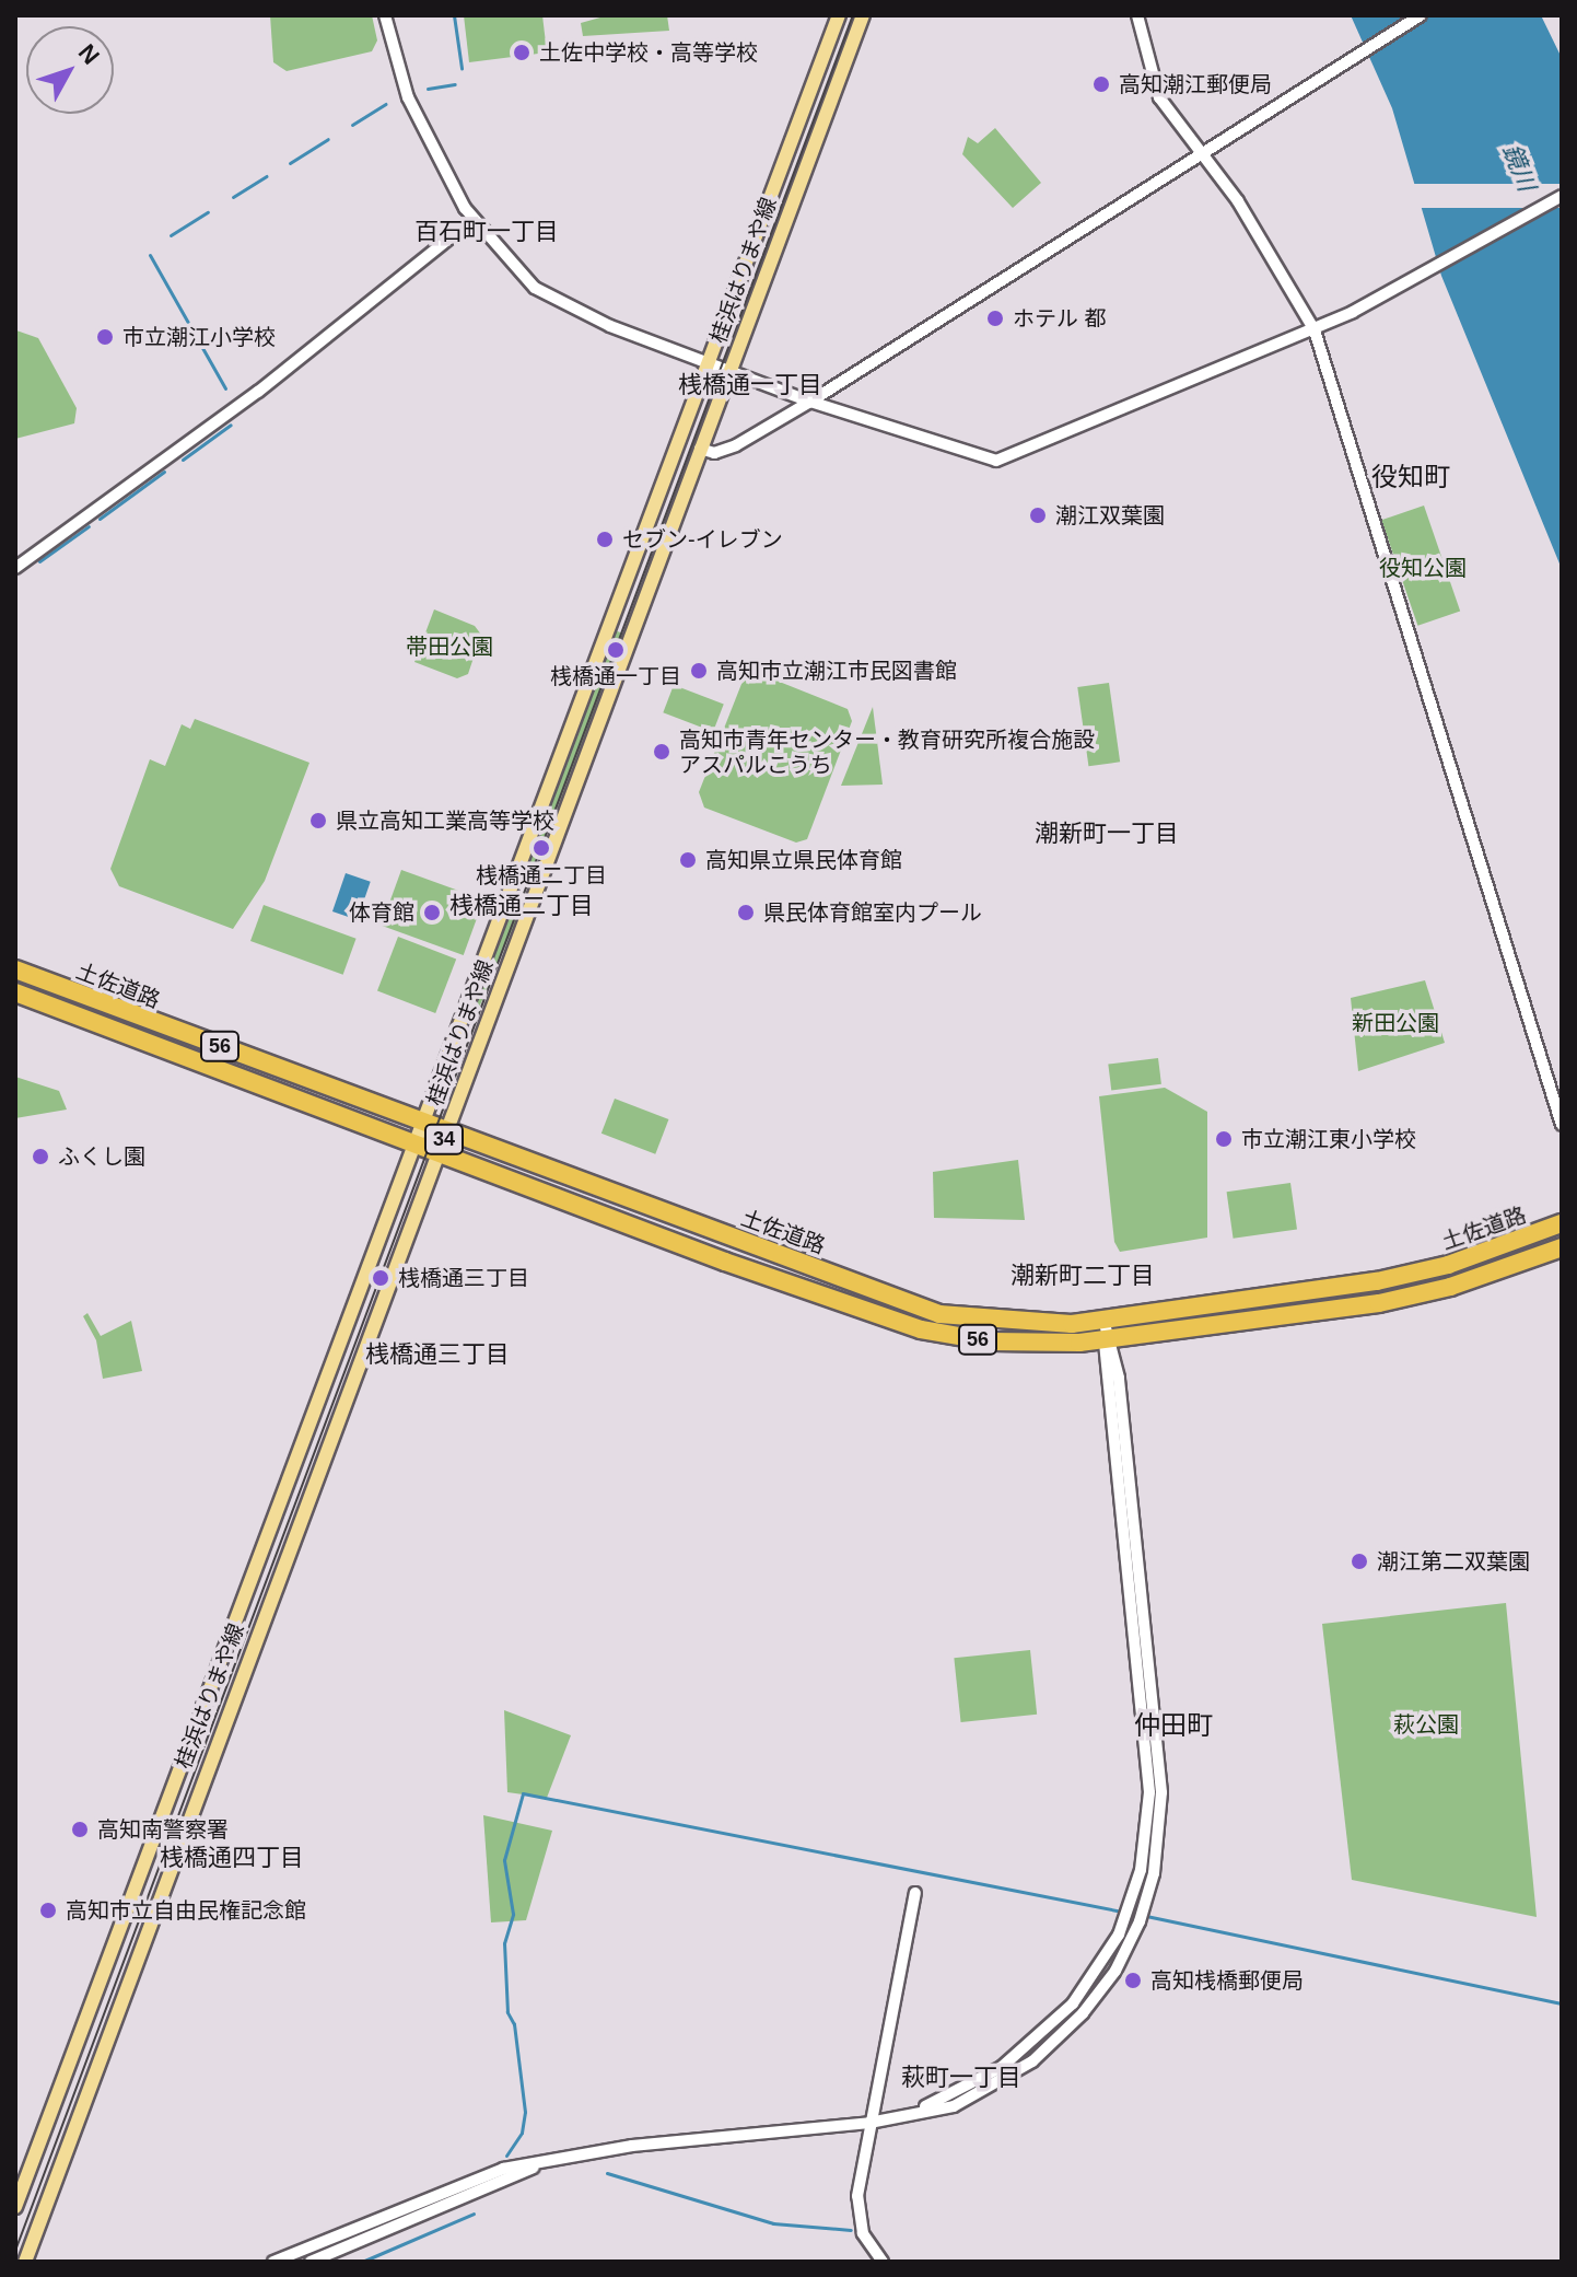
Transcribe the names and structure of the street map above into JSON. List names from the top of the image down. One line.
{"streets":{"highway":["土佐道路","56"],"main road":["桂浜はりまや線","34"]},"crossings":[["桂浜はりまや線","土佐道路"]],"districts":["百石町一丁目","桟橋通一丁目","役知町","潮新町一丁目","桟橋通二丁目","潮新町二丁目","桟橋通三丁目","仲田町","桟橋通四丁目","萩町一丁目"],"water":["鏡川"],"parks":["役知公園","帯田公園","新田公園","萩公園"],"places":["土佐中学校・高等学校","高知潮江郵便局","ホテル 都","市立潮江小学校","潮江双葉園","セブン-イレブン","桟橋通一丁目","高知市立潮江市民図書館","高知市青年センター・教育研究所複合施設 アスパルこうち","県立高知工業高等学校","桟橋通二丁目","高知県立県民体育館","体育館","県民体育館室内プール","市立潮江東小学校","ふくし園","桟橋通三丁目","潮江第二双葉園","高知南警察署","高知市立自由民権記念館","高知桟橋郵便局"],"north":"top right"}
